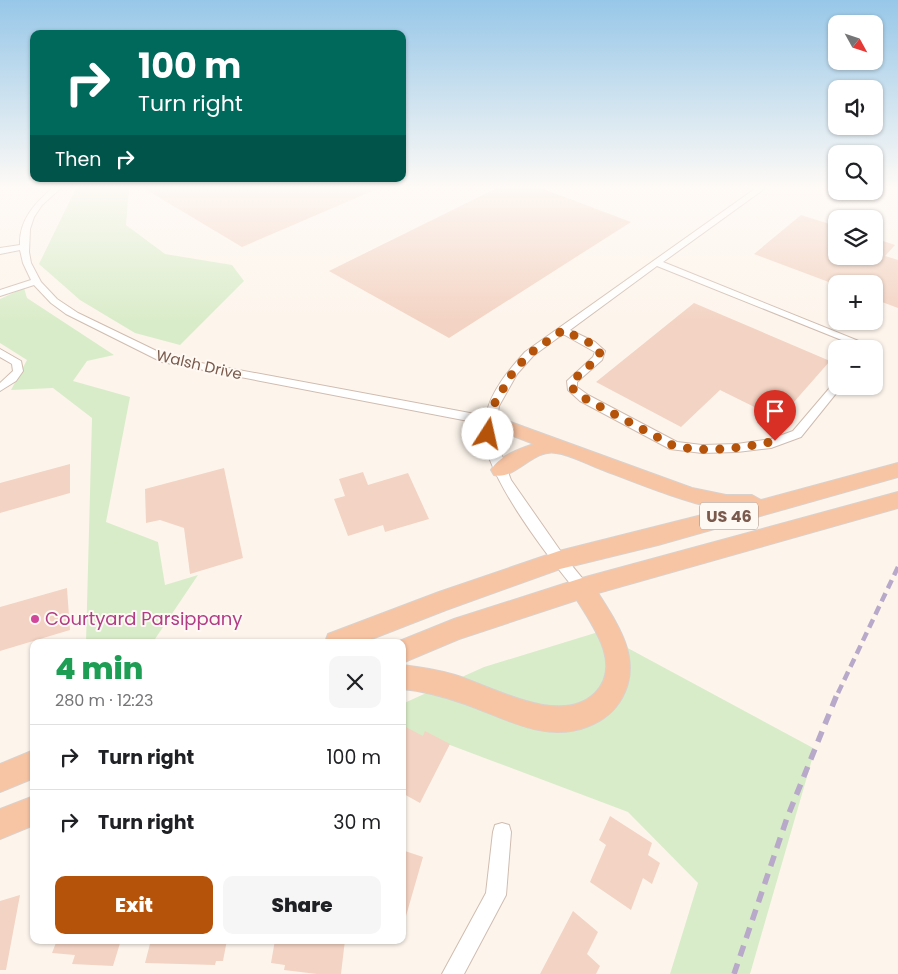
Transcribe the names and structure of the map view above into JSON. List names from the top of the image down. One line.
{"streets":{"highway":["US 46"],"street":["Walsh Drive"]},"places":["Courtyard Parsippany"],"north":"bottom right","page":{"map_buttons":["+","−"],"turn":["100 m","Turn right"],"then":"Then","heading":["4 min","280 m · 12:23"],"list":[{"name":"Turn right","value":"100 m"},{"name":"Turn right","value":"30 m"}],"buttons":["Exit","Share"]}}
